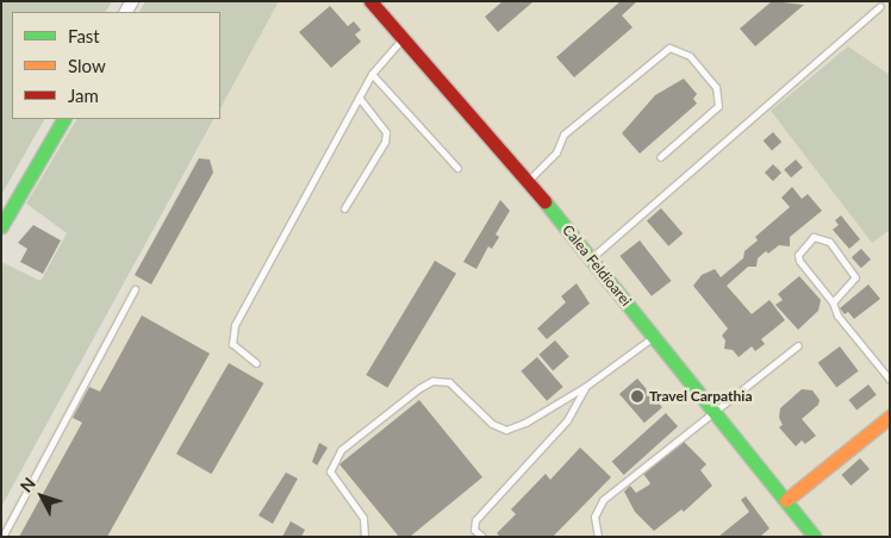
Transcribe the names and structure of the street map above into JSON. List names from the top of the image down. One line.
{"streets":{"main road":["Calea Feldioarei"]},"places":["Travel Carpathia"],"legend":["Fast","Slow","Jam"],"north":"top left"}
